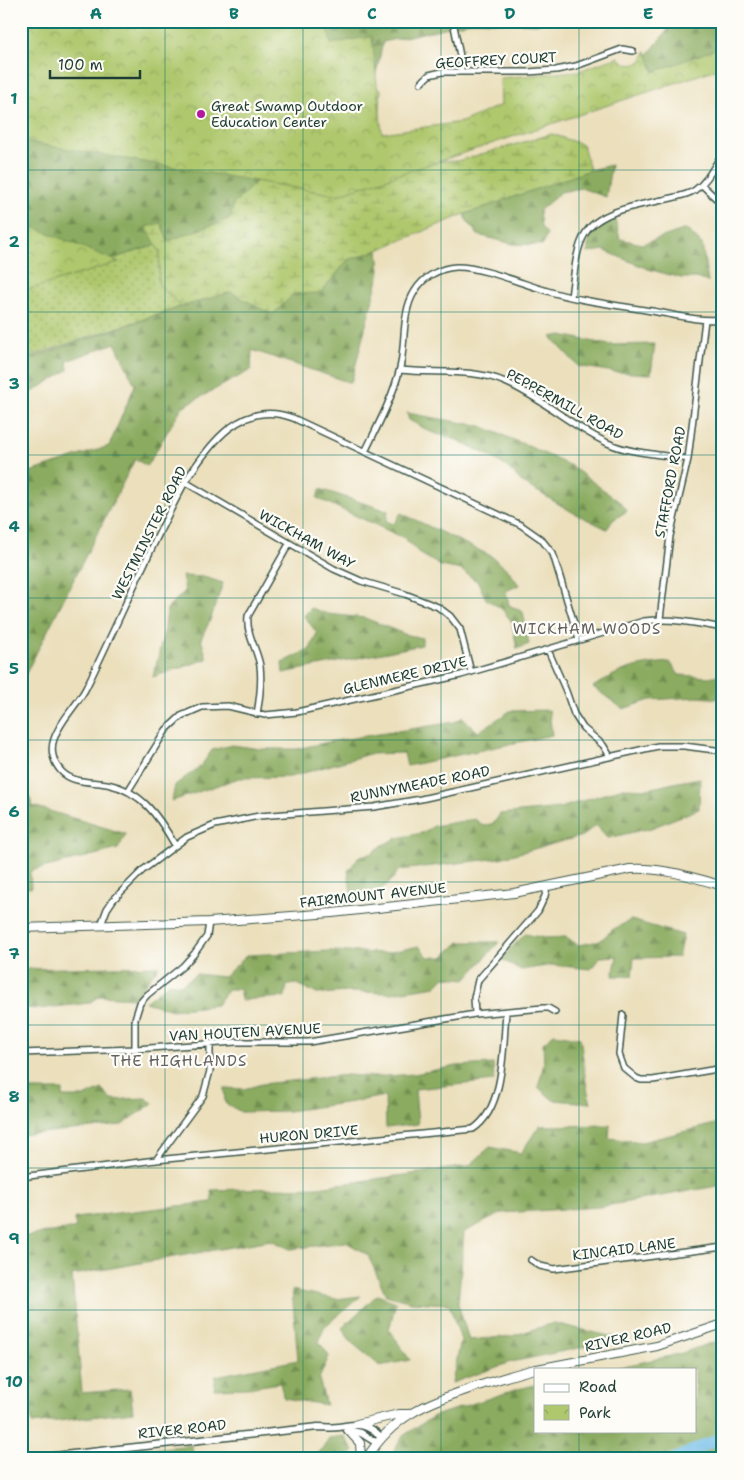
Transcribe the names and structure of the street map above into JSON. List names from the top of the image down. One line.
{"streets":{"main road":["FAIRMOUNT AVENUE","RIVER ROAD"],"street":["GEOFFREY COURT","PEPPERMILL ROAD","STAFFORD ROAD","WESTMINSTER ROAD","WICKHAM WAY","GLENMERE DRIVE","RUNNYMEADE ROAD","VAN HOUTEN AVENUE","HURON DRIVE","KINCAID LANE"]},"crossings":[["PEPPERMILL ROAD","STAFFORD ROAD"],["STAFFORD ROAD","GLENMERE DRIVE"],["WESTMINSTER ROAD","WICKHAM WAY"],["WESTMINSTER ROAD","GLENMERE DRIVE"],["WESTMINSTER ROAD","RUNNYMEADE ROAD"],["WICKHAM WAY","GLENMERE DRIVE"],["RUNNYMEADE ROAD","FAIRMOUNT AVENUE"],["VAN HOUTEN AVENUE","HURON DRIVE"]],"districts":["WICKHAM WOODS","THE HIGHLANDS"],"places":["Great Swamp Outdoor Education Center"],"legend":["Road","Park"],"scale_bar":"100 m","grid":{"columns":["A","B","C","D","E"],"rows":["1","2","3","4","5","6","7","8","9","10"]}}
